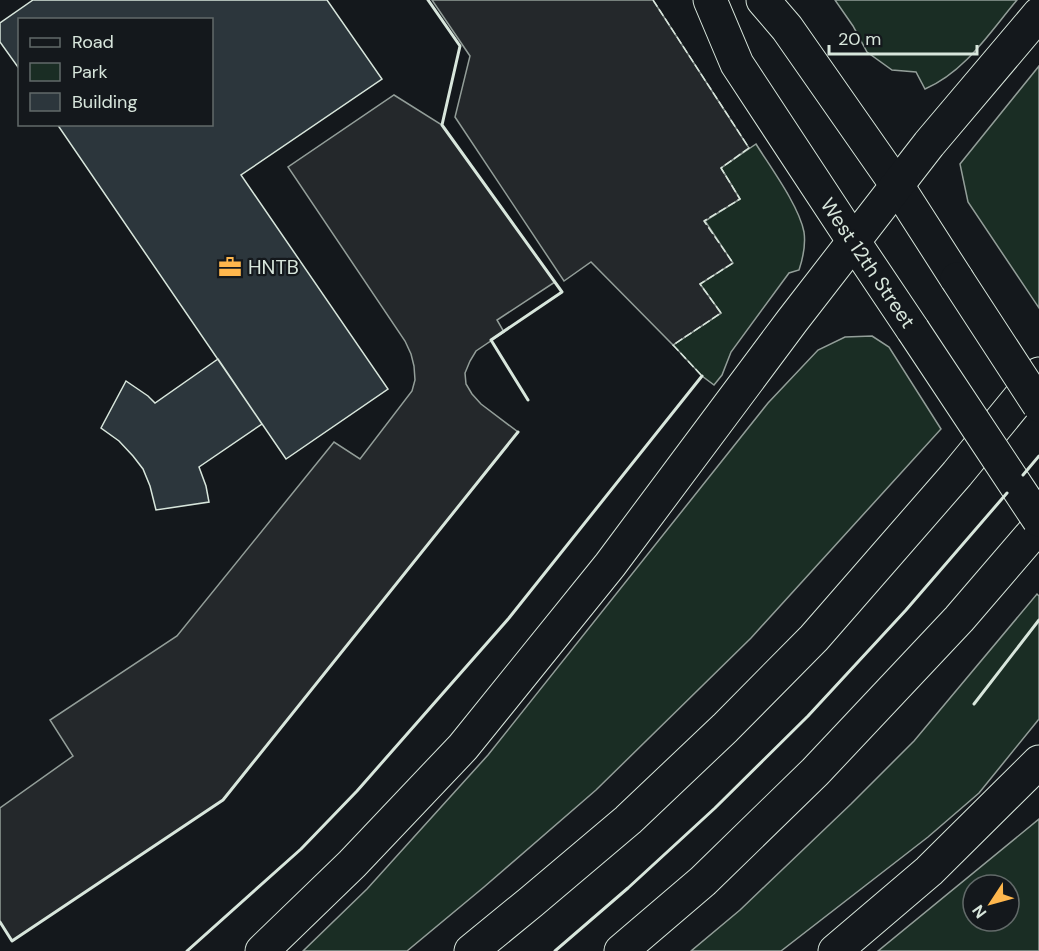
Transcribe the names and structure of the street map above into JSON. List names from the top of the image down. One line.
{"streets":{"main road":["West 12th Street"]},"places":{"office":["HNTB"]},"legend":["Road","Park","Building"],"scale_bar":"20 m","north":"bottom left"}
